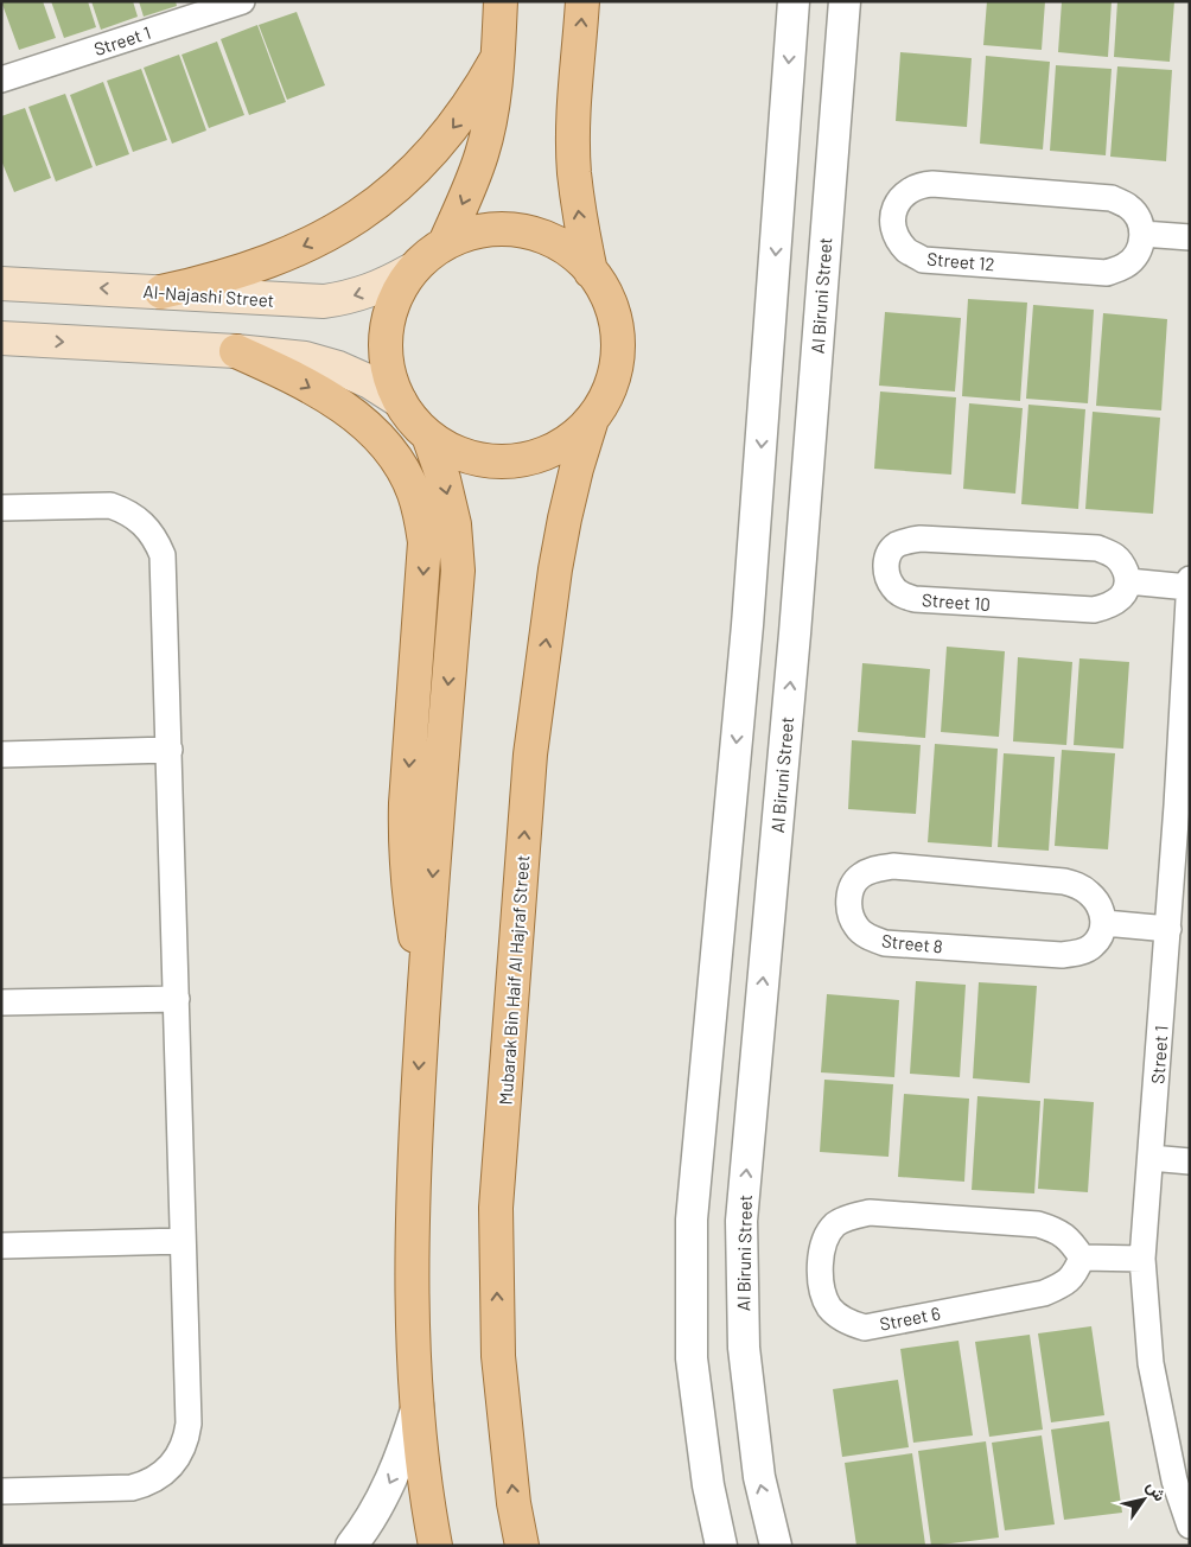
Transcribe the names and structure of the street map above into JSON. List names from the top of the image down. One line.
{"streets":{"main road":["Al-Najashi Street","Mubarak Bin Haif Al Hajraf Street"],"street":["Street 1","Street 12","Al Biruni Street","Street 10","Street 8","Street 6"]},"north":"top right"}
